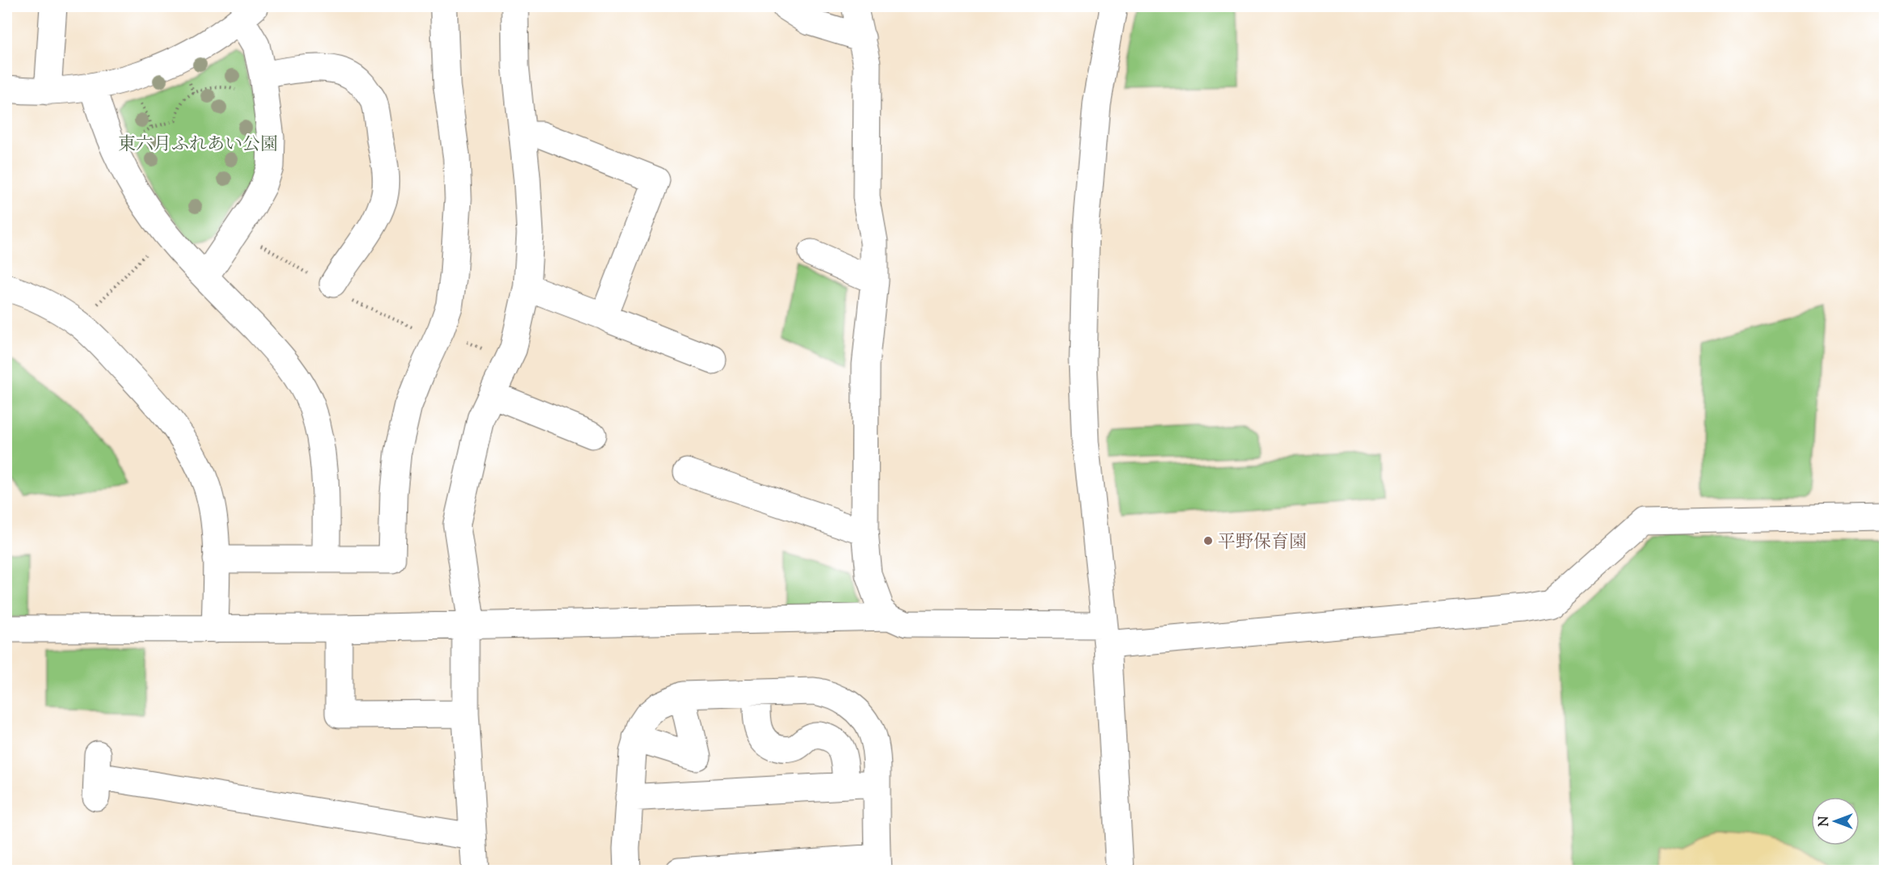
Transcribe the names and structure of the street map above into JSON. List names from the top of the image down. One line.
{"parks":["東六月ふれあい公園"],"places":["平野保育園"],"north":"left"}
